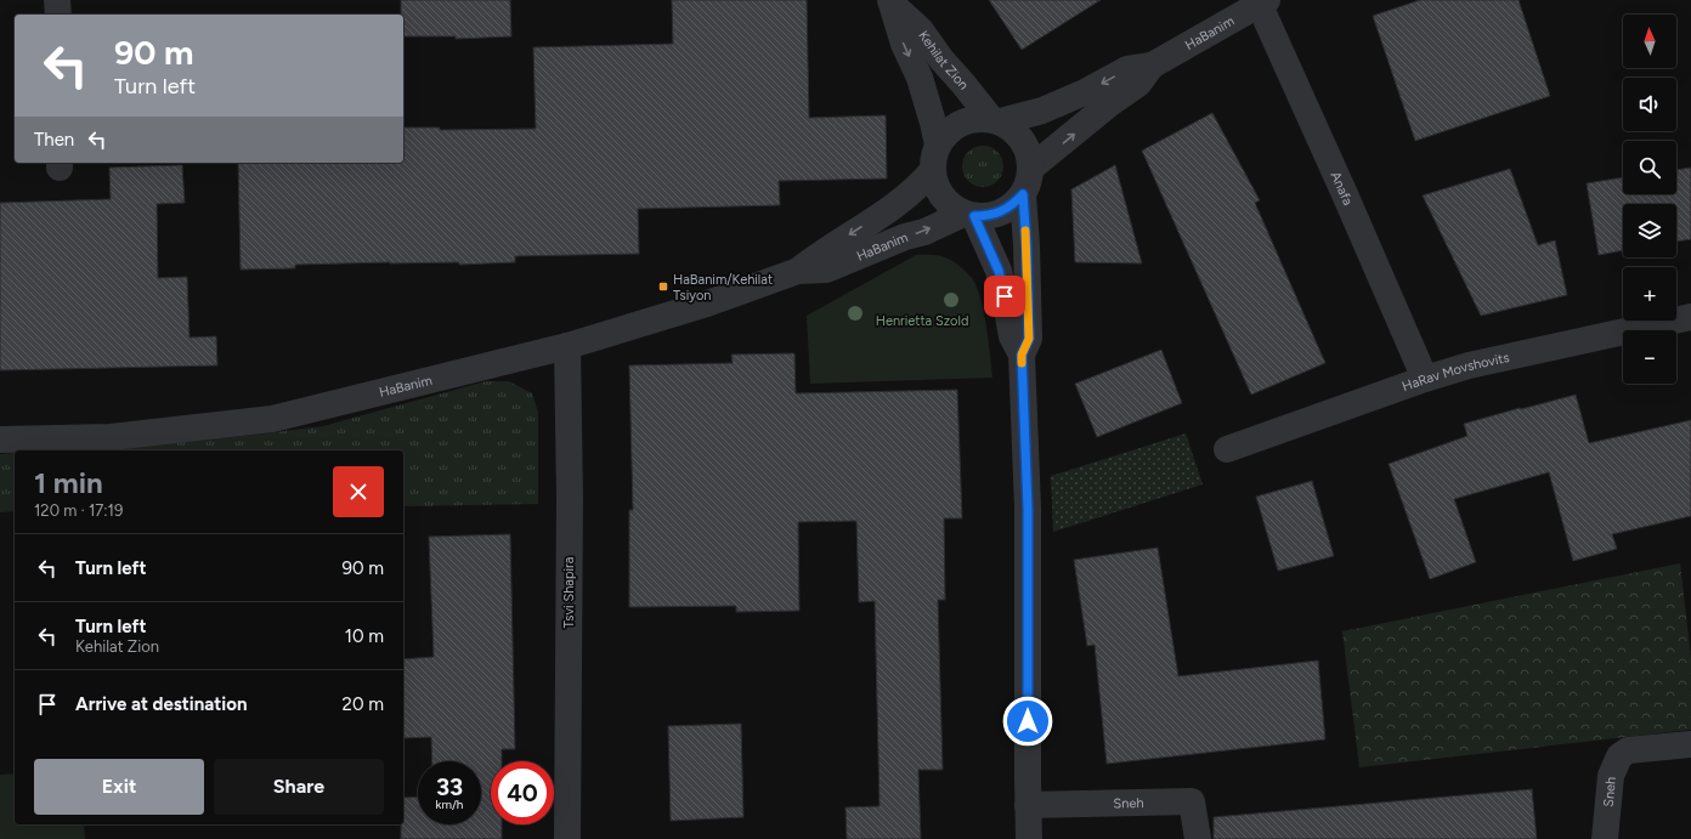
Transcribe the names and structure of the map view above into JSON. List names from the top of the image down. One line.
{"streets":{"street":["HaBanim","Kehilat Zion","Anafa","HaRav Movshovits","Tsvi Shapira","Sneh"]},"crossings":[["HaBanim","Kehilat Zion"],["HaBanim","Anafa"],["HaBanim","Tsvi Shapira"],["Anafa","HaRav Movshovits"]],"one_way":["Kehilat Zion"],"parks":["Henrietta Szold"],"places":{"transit":["HaBanim/Kehilat Tsiyon"]},"north":"top","page":{"map_buttons":["+","−"],"turn":["90 m","Turn left"],"then":"Then","heading":["1 min","120 m · 17:19"],"list":[{"name":"Turn left","value":"90 m"},{"name":"Turn left","note":"Kehilat Zion","value":"10 m"},{"name":"Arrive at destination","value":"20 m"}],"buttons":["Exit","Share"],"speed":"33 km/h","limit":"40"}}
